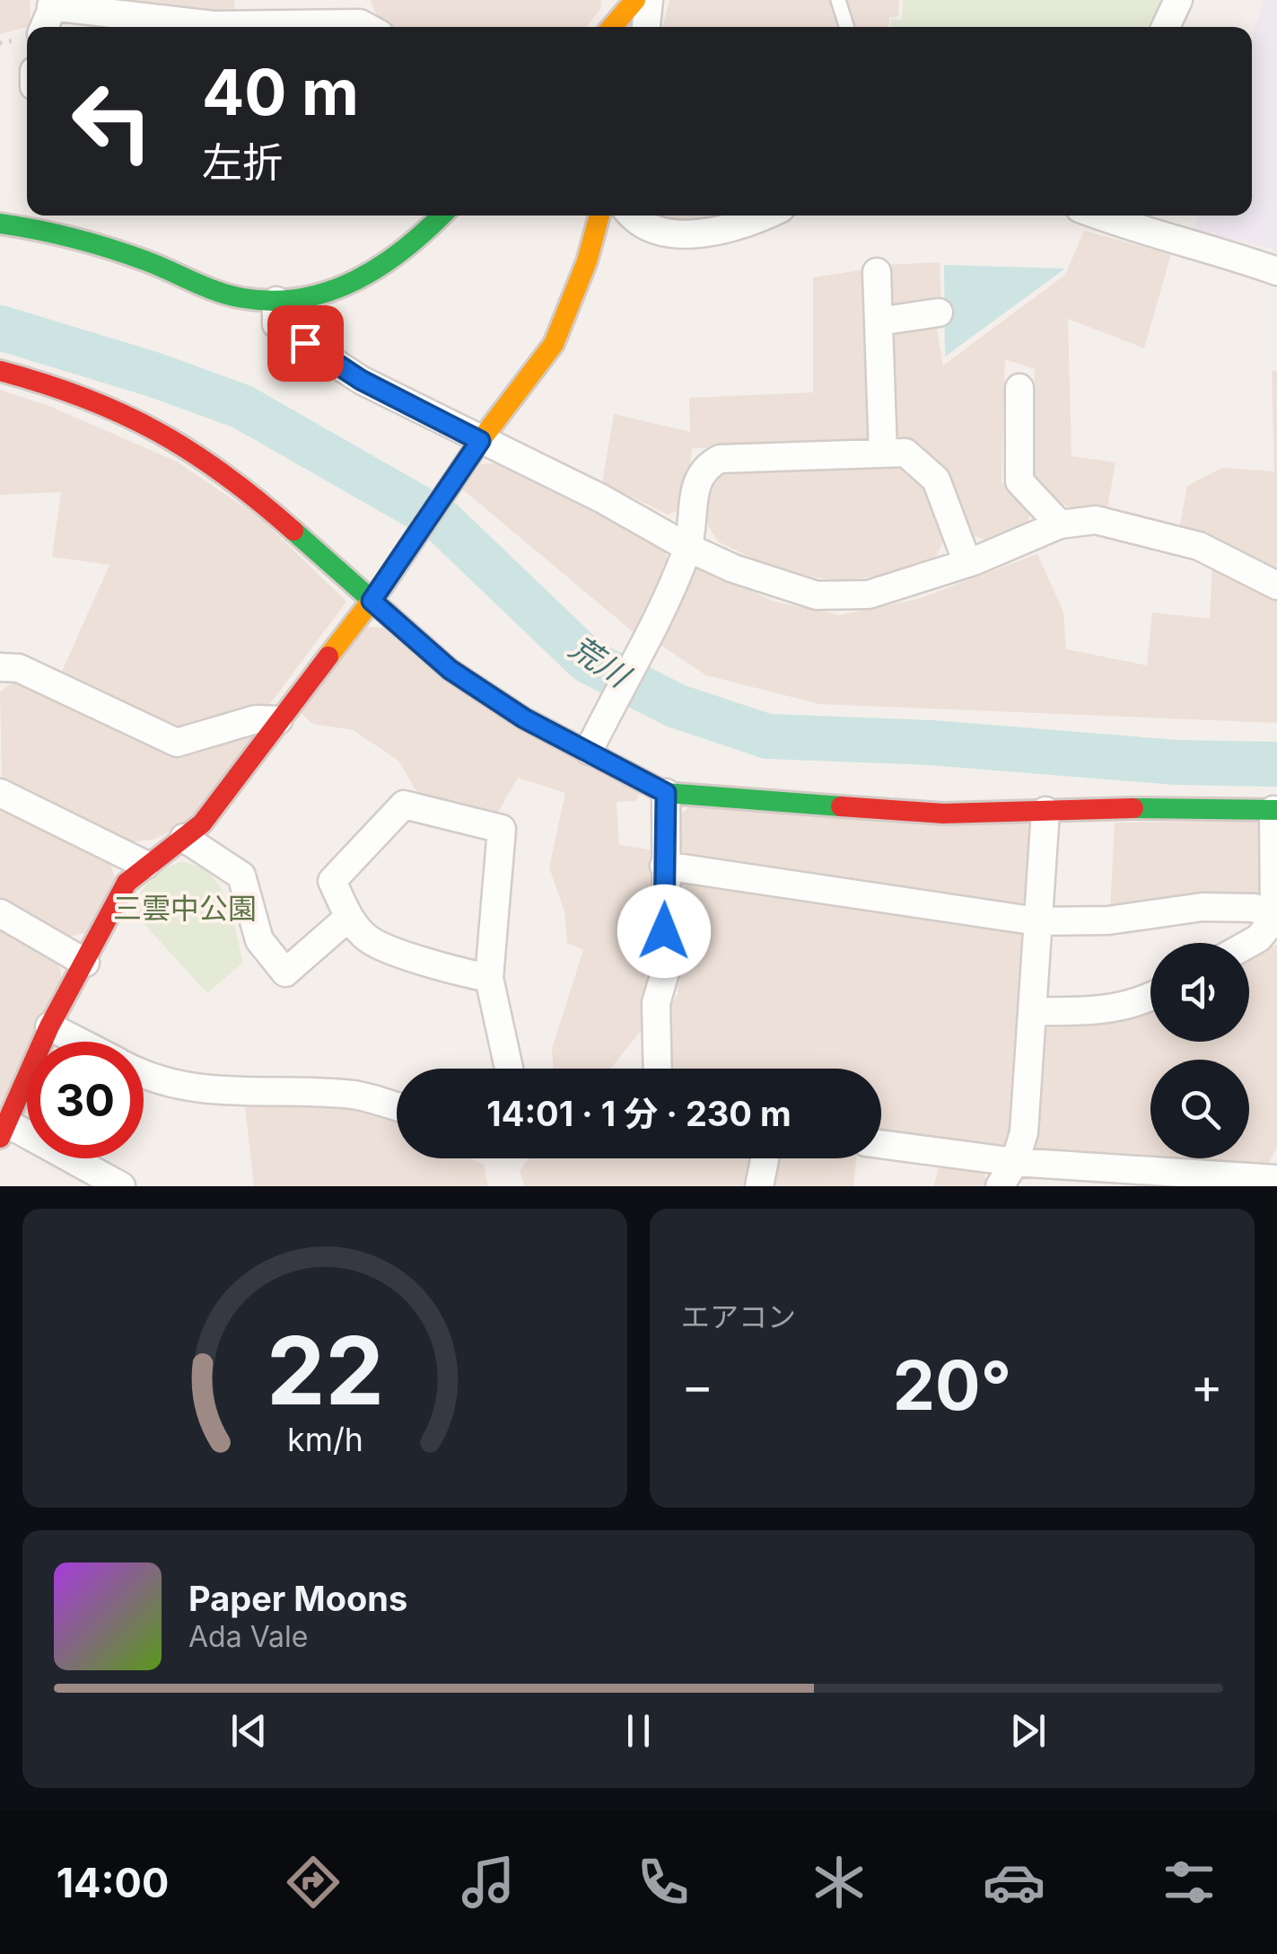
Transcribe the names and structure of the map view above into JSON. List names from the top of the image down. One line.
{"water":["荒川"],"parks":["三雲中公園"],"page":{"turn":["40 m","左折"],"limit":"30","trip":"14:01 · 1 分 · 230 m","tile":"エアコン","heat":["−","20°","+"],"song":["Paper Moons","Ada Vale"],"tabs":"14:00","gauge":["22","km/h"]}}
